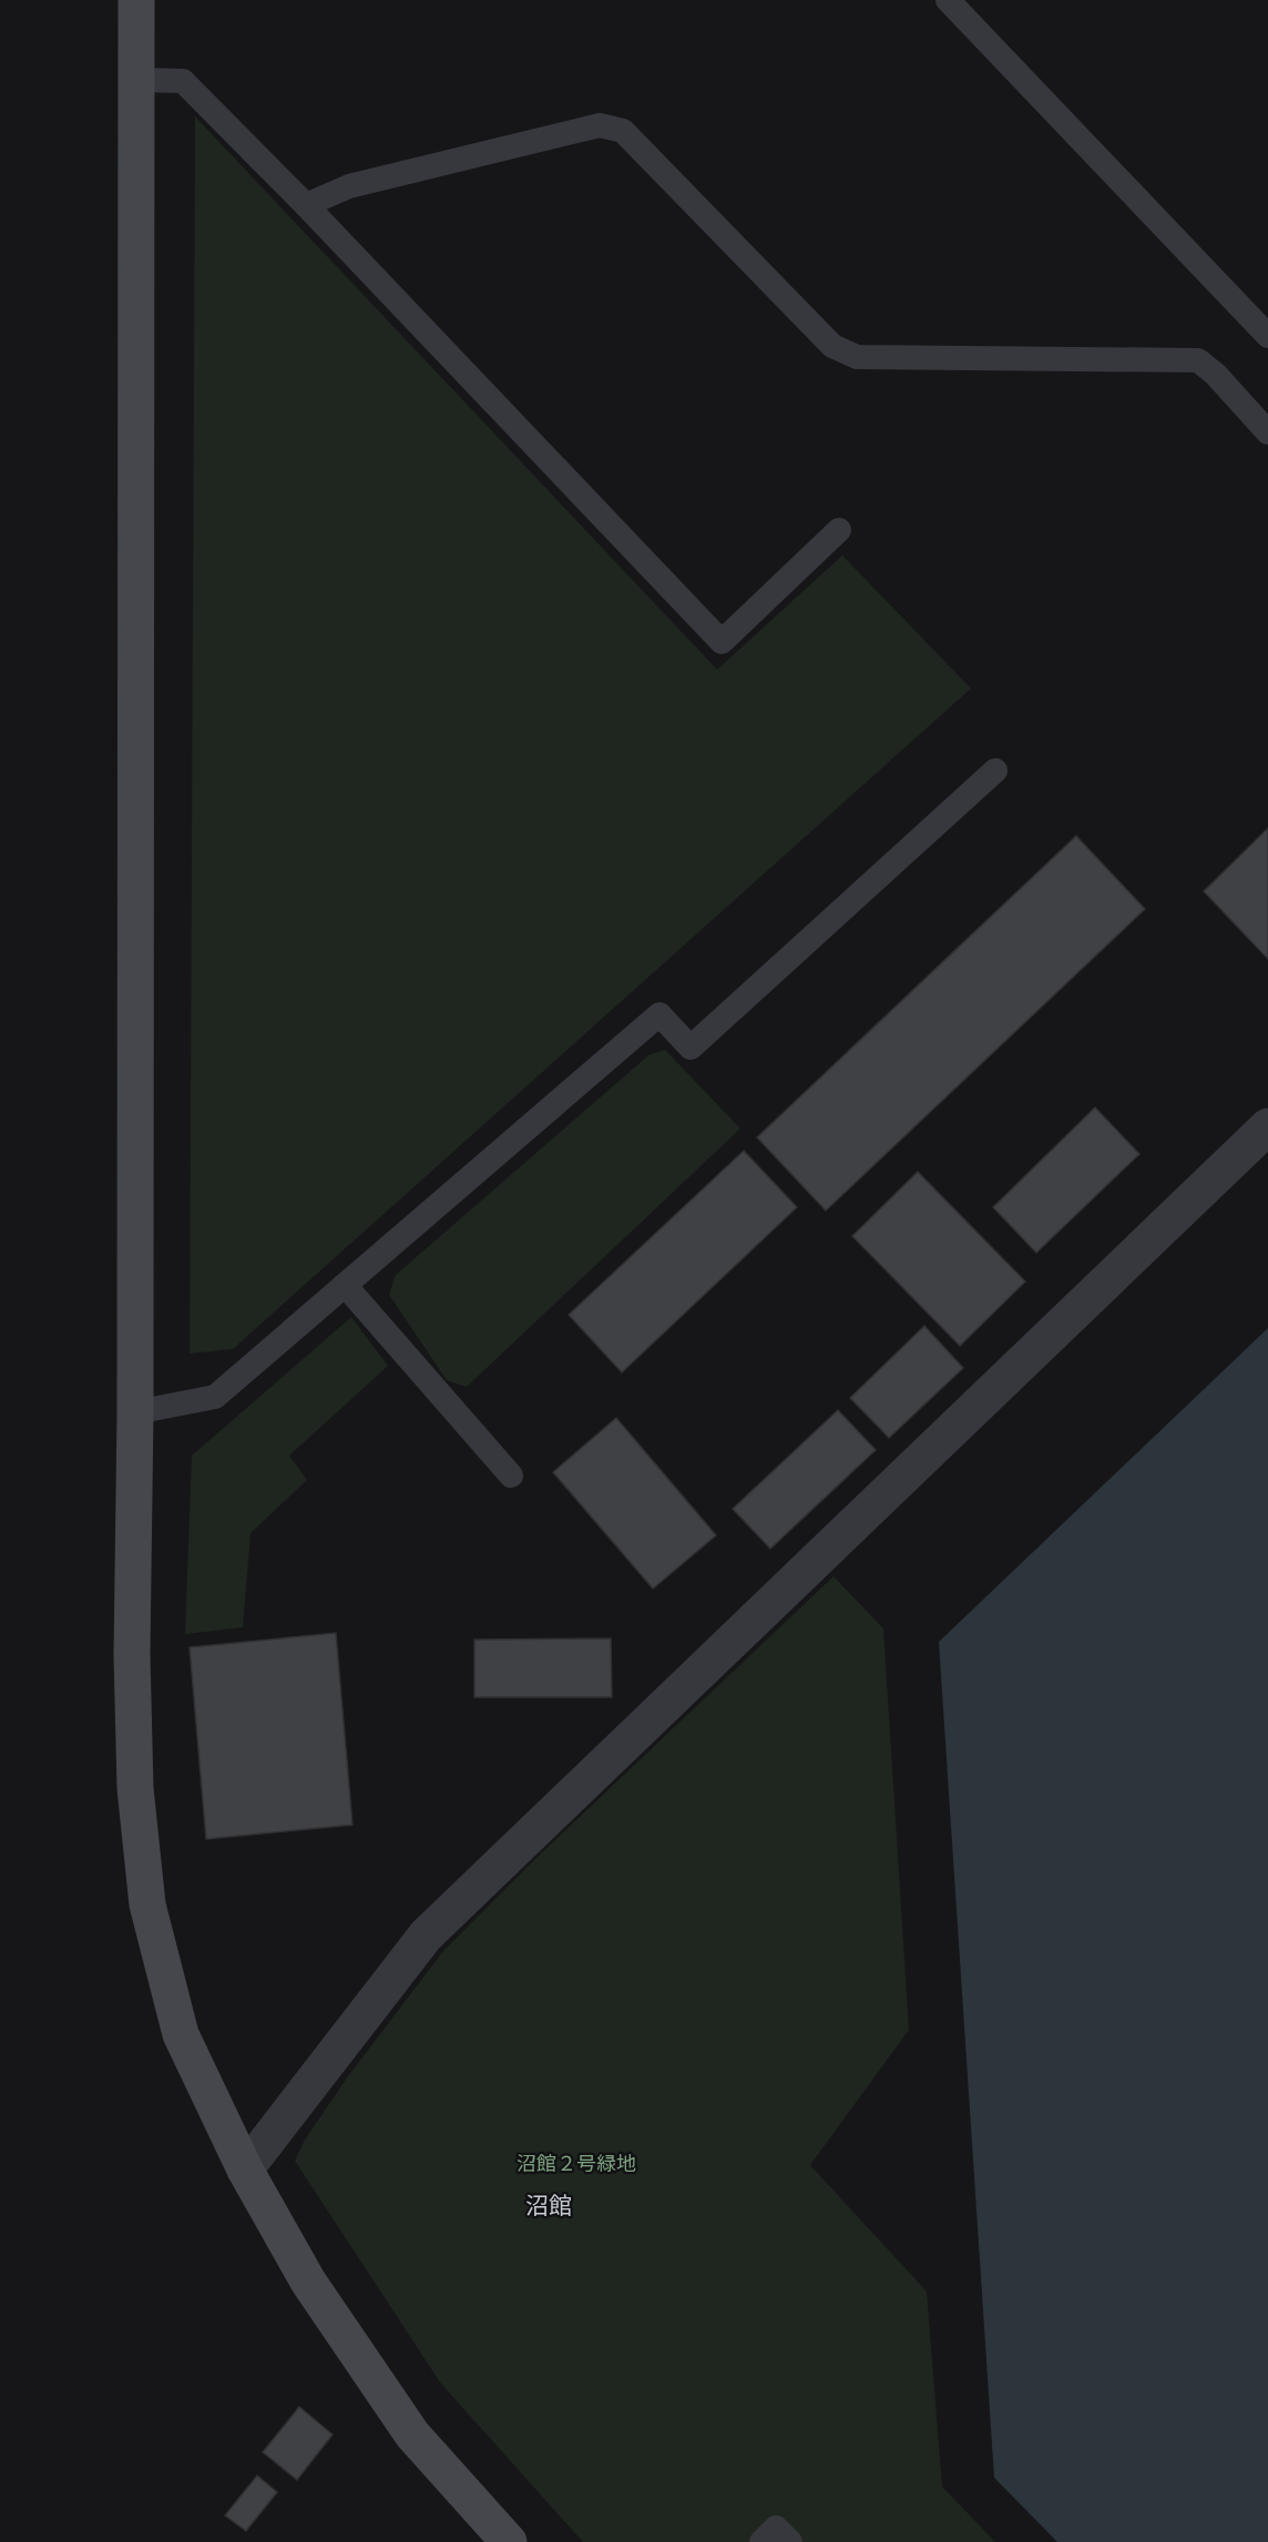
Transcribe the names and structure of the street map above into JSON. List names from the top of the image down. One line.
{"districts":["沼館"],"parks":["沼館２号緑地"]}
